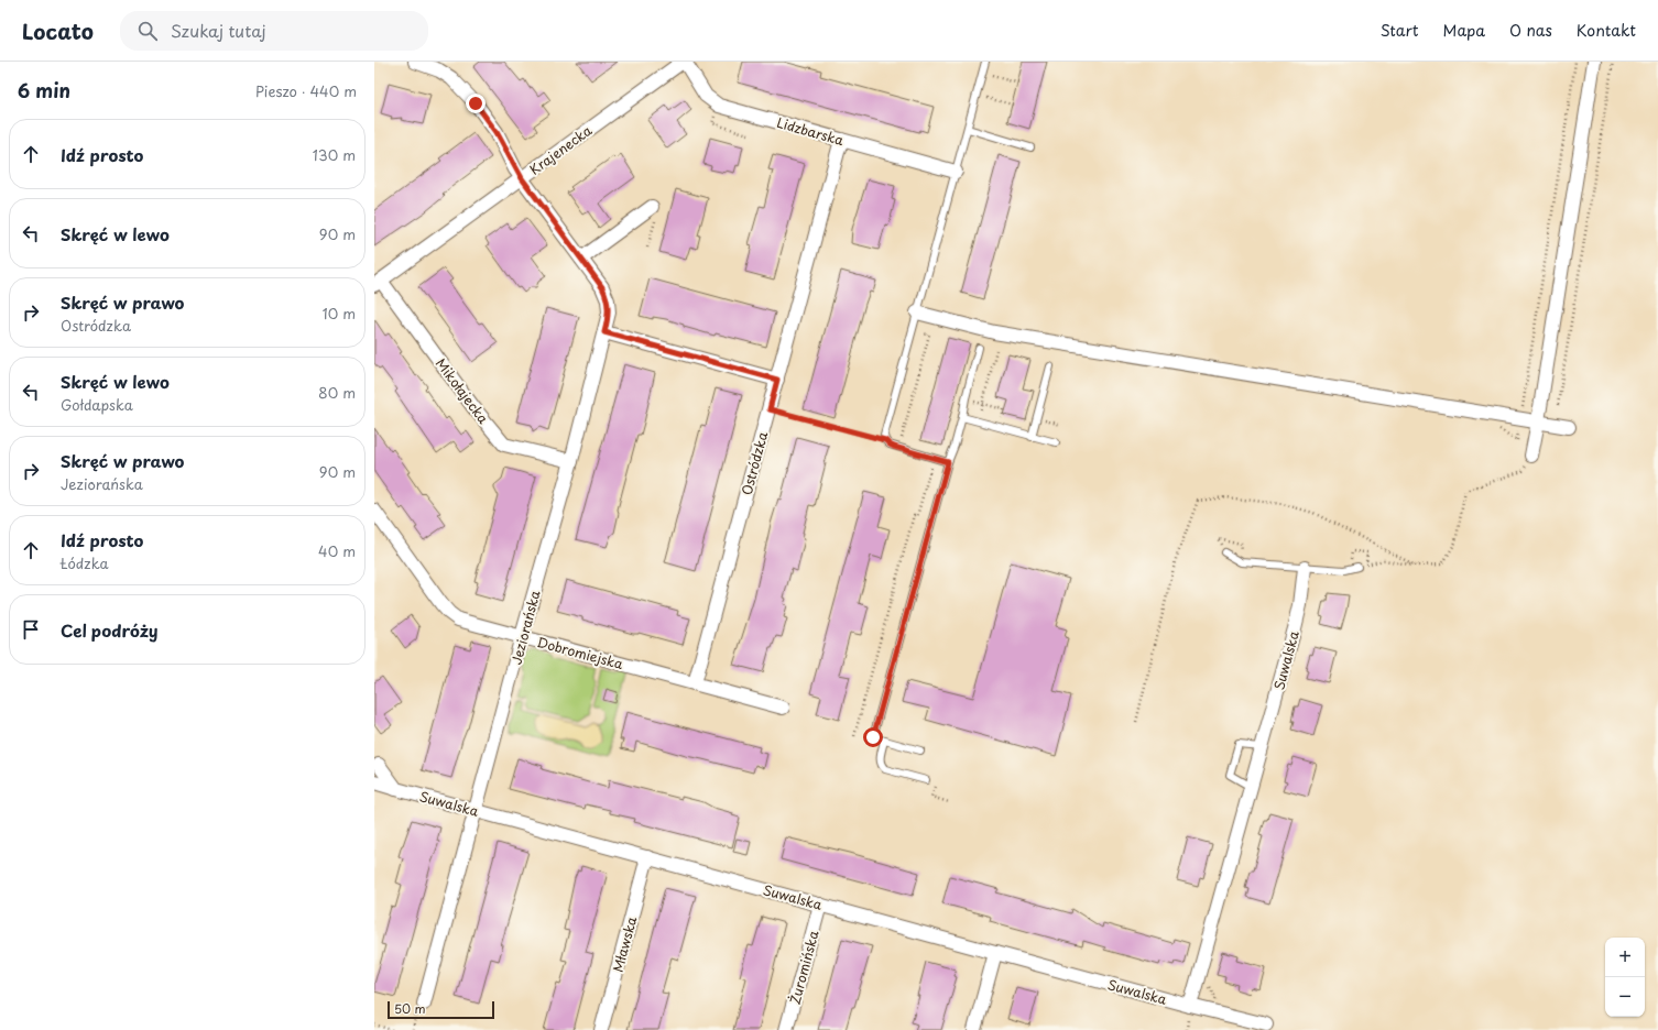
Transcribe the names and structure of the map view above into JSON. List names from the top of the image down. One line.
{"streets":{"street":["Lidzbarska","Krajenecka","Mikołajecka","Ostródzka","Jeziorańska","Dobromiejska","Suwalska","Mławska","Żuromińska"]},"crossings":[["Lidzbarska","Krajenecka"],["Lidzbarska","Ostródzka"],["Krajenecka","Mikołajecka"],["Krajenecka","Jeziorańska"],["Mikołajecka","Jeziorańska"],["Ostródzka","Dobromiejska"],["Jeziorańska","Dobromiejska"],["Jeziorańska","Suwalska"],["Suwalska","Mławska"],["Suwalska","Żuromińska"]],"scale_bar":"50 m","page":{"header":"Locato","search":"Szukaj tutaj","nav":["Start","Mapa","O nas","Kontakt"],"heading":["6 min","Pieszo · 440 m"],"list":[["Idź prosto","130 m"],["Skręć w lewo","90 m"],["Skręć w prawo","Ostródzka","10 m"],["Skręć w lewo","Gołdapska","80 m"],["Skręć w prawo","Jeziorańska","90 m"],["Idź prosto","Łódzka","40 m"],"Cel podróży"],"map_buttons":["+","−"],"scale":"50 m"}}
